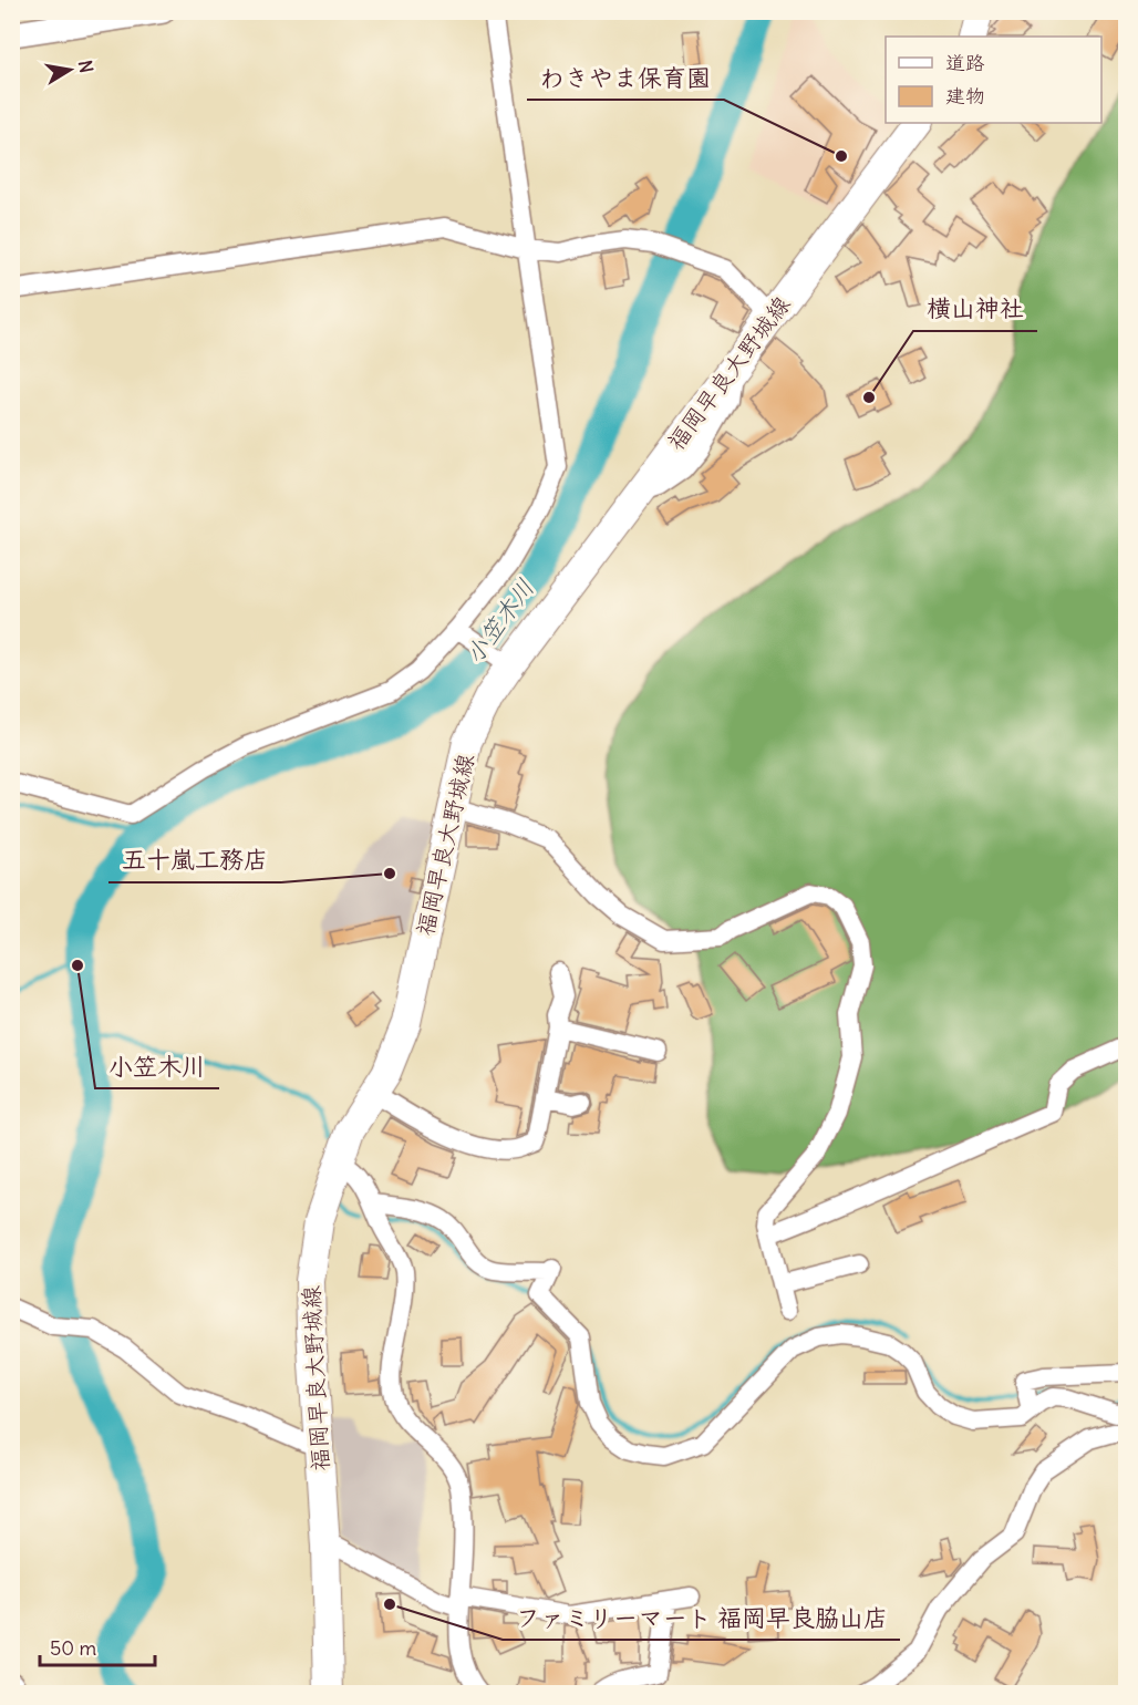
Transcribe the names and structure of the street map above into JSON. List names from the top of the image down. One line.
{"streets":{"main road":["福岡早良大野城線"]},"water":["小笠木川"],"places":["わきやま保育園","横山神社","五十嵐工務店","小笠木川","ファミリーマート 福岡早良脇山店"],"legend":["道路","建物"],"scale_bar":"50 m","north":"right"}
